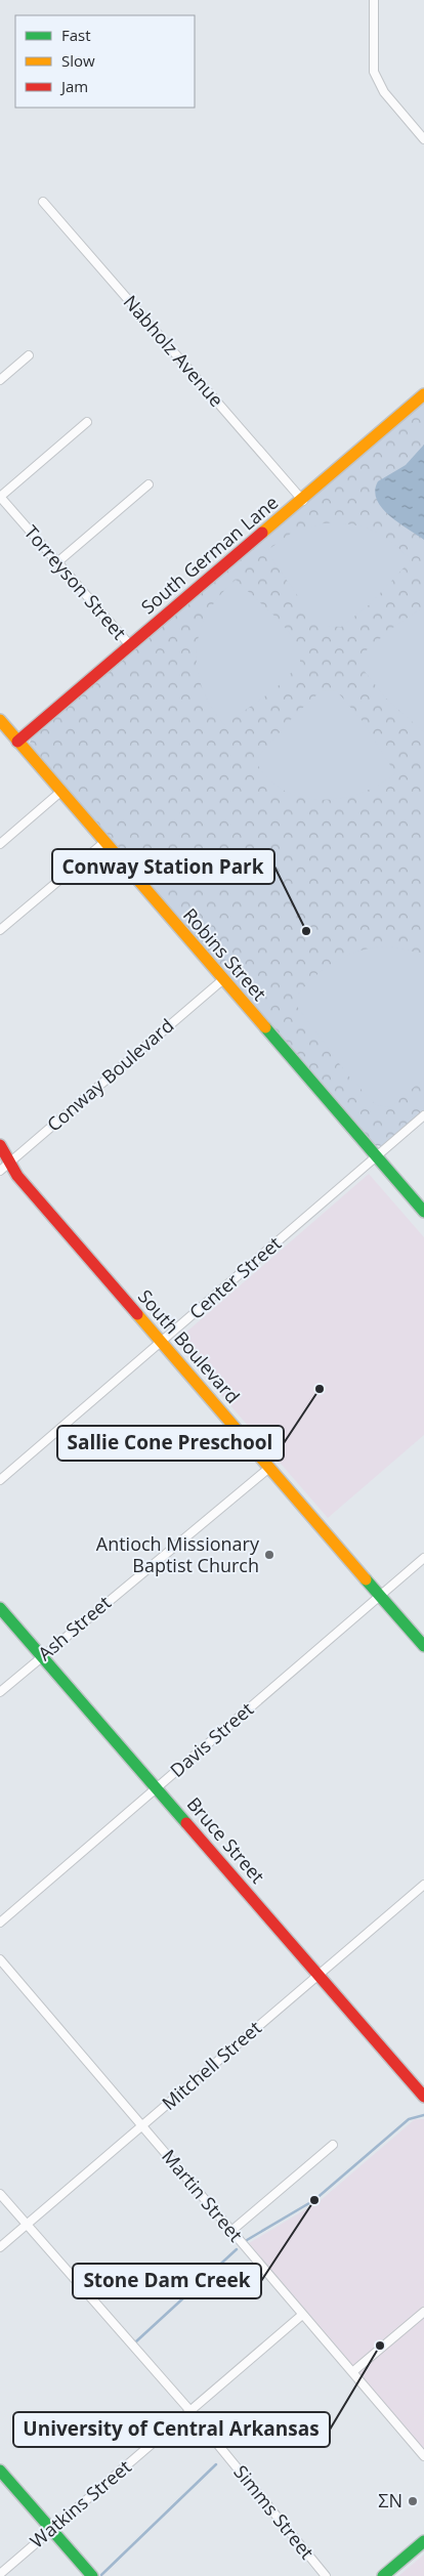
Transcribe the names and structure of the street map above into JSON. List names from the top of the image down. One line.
{"streets":{"street":["Nabholz Avenue","South German Lane","Torreyson Street","Robins Street","Conway Boulevard","Center Street","South Boulevard","Ash Street","Davis Street","Bruce Street","Mitchell Street","Martin Street","Watkins Street","Simms Street"]},"crossings":[["Nabholz Avenue","South German Lane"],["South German Lane","Torreyson Street"],["South German Lane","Robins Street"],["Robins Street","Conway Boulevard"],["Robins Street","Center Street"],["Conway Boulevard","South Boulevard"],["Center Street","South Boulevard"],["South Boulevard","Ash Street"],["South Boulevard","Davis Street"],["Ash Street","Bruce Street"],["Davis Street","Bruce Street"],["Bruce Street","Mitchell Street"],["Mitchell Street","Martin Street"],["Mitchell Street","Simms Street"],["Martin Street","Watkins Street"],["Watkins Street","Simms Street"]],"places":["Conway Station Park","Sallie Cone Preschool","Antioch Missionary Baptist Church","Stone Dam Creek","University of Central Arkansas","ΣΝ"],"legend":["Fast","Slow","Jam"]}
